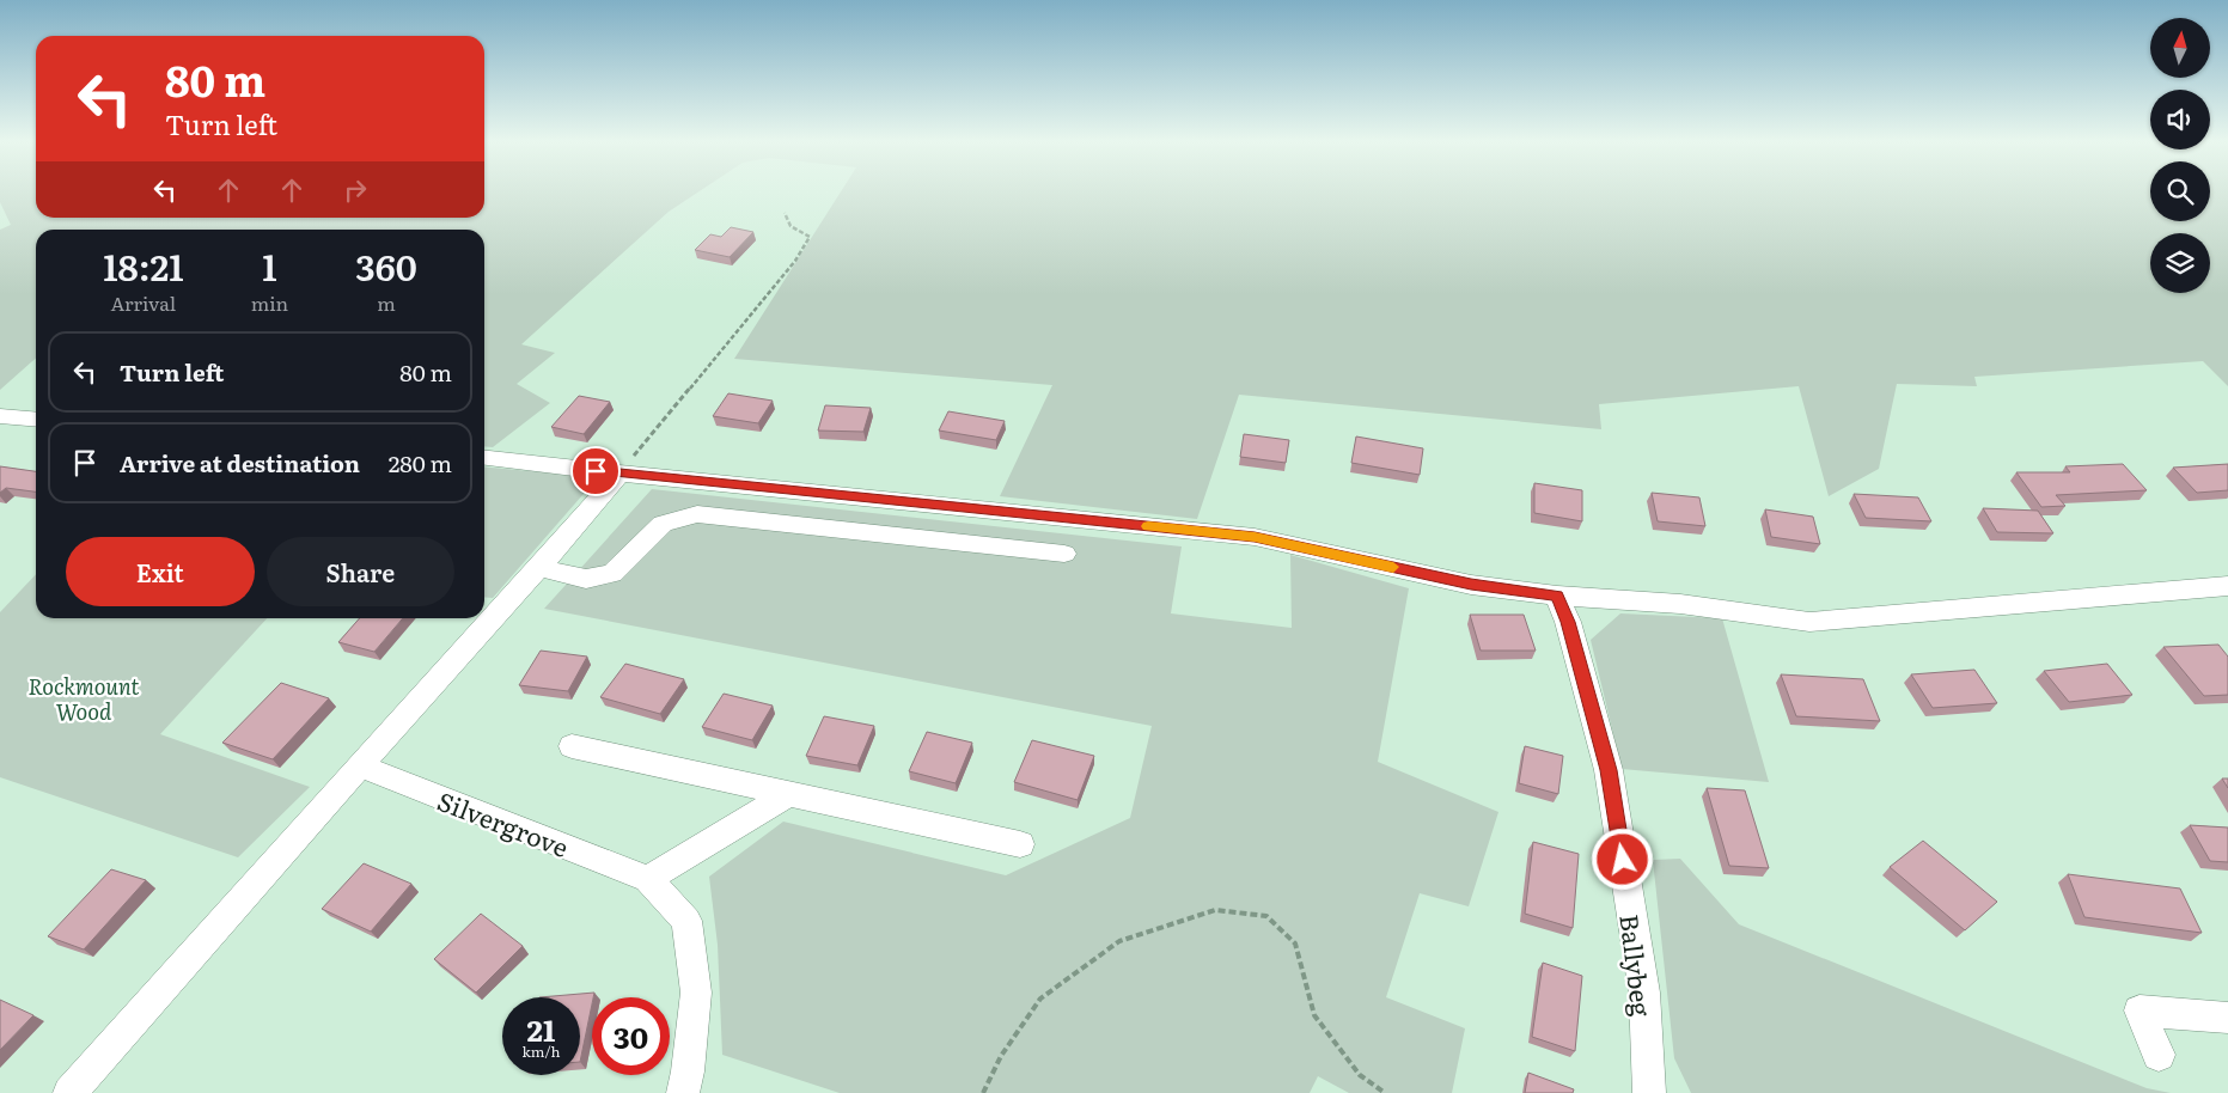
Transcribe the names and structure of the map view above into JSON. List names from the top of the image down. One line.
{"streets":{"street":["Silvergrove","Ballybeg"]},"parks":["Rockmount Wood"],"north":"top","page":{"turn":["80 m","Turn left"],"eta":["18:21","Arrival","1","min","360","m"],"list":[{"name":"Turn left","value":"80 m"},{"name":"Arrive at destination","value":"280 m"}],"buttons":["Exit","Share"],"speed":"21 km/h","limit":"30"}}
